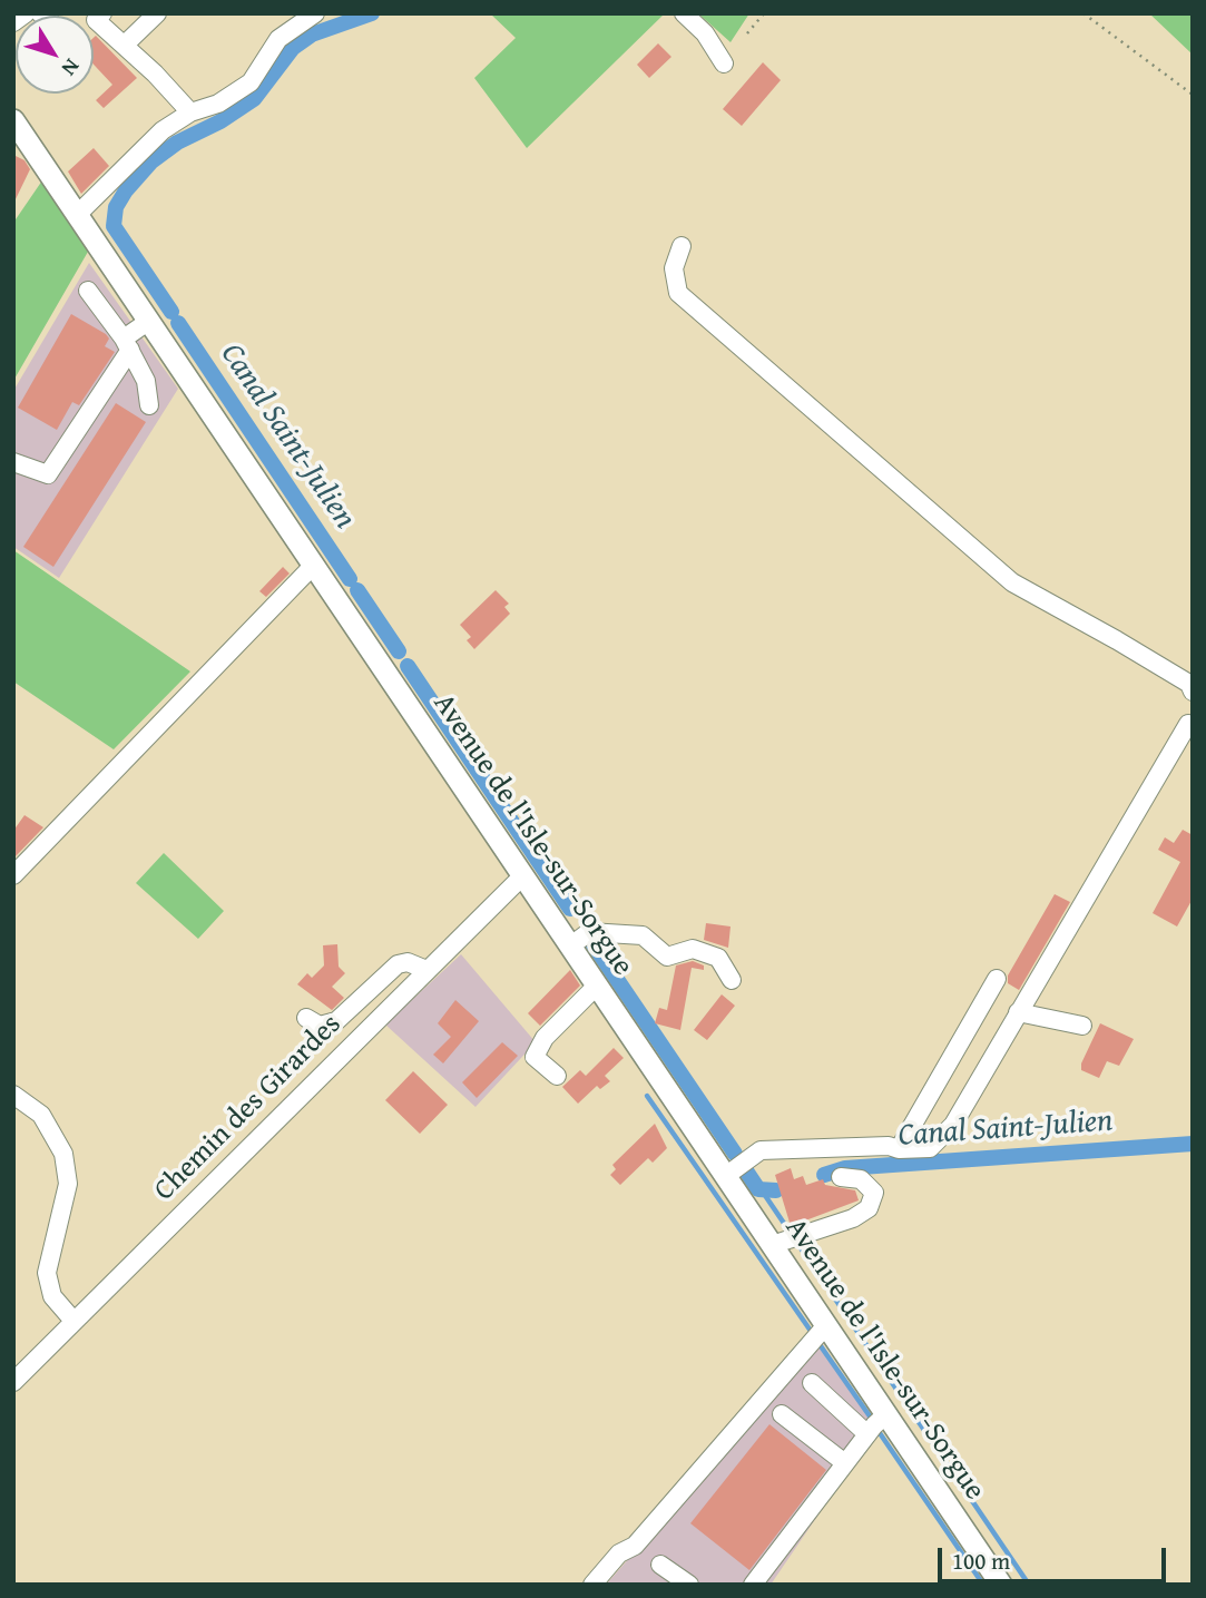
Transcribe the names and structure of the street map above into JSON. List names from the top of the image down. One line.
{"streets":{"main road":["Avenue de l'Isle-sur-Sorgue"],"street":["Chemin des Girardes"]},"crossings":[["Avenue de l'Isle-sur-Sorgue","Chemin des Girardes"]],"water":["Canal Saint-Julien"],"scale_bar":"100 m","north":"bottom right"}
